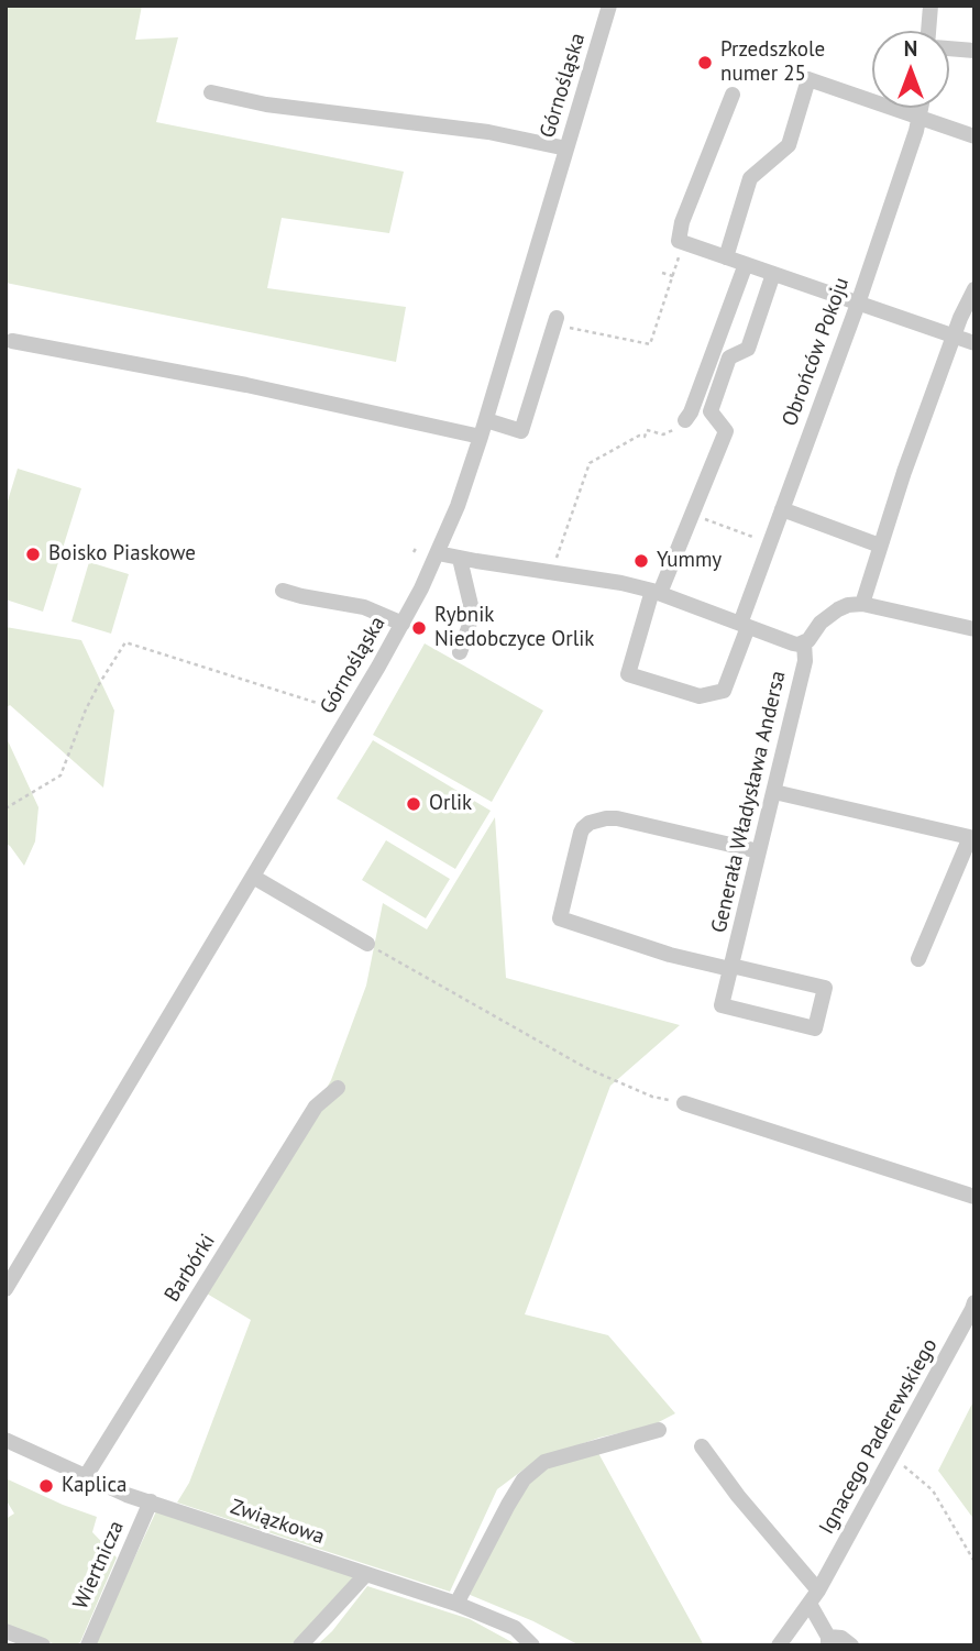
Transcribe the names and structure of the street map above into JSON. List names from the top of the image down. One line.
{"streets":{"street":["Górnośląska","Obrońców Pokoju","Generała Władysława Andersa","Barbórki","Ignacego Paderewskiego","Związkowa","Wiertnicza"]},"crossings":[["Górnośląska","Generała Władysława Andersa"],["Obrońców Pokoju","Generała Władysława Andersa"],["Barbórki","Związkowa"],["Związkowa","Wiertnicza"]],"places":["Przedszkole numer 25","Boisko Piaskowe","Yummy","Rybnik Niedobczyce Orlik","Orlik","Kaplica"],"north":"top"}
